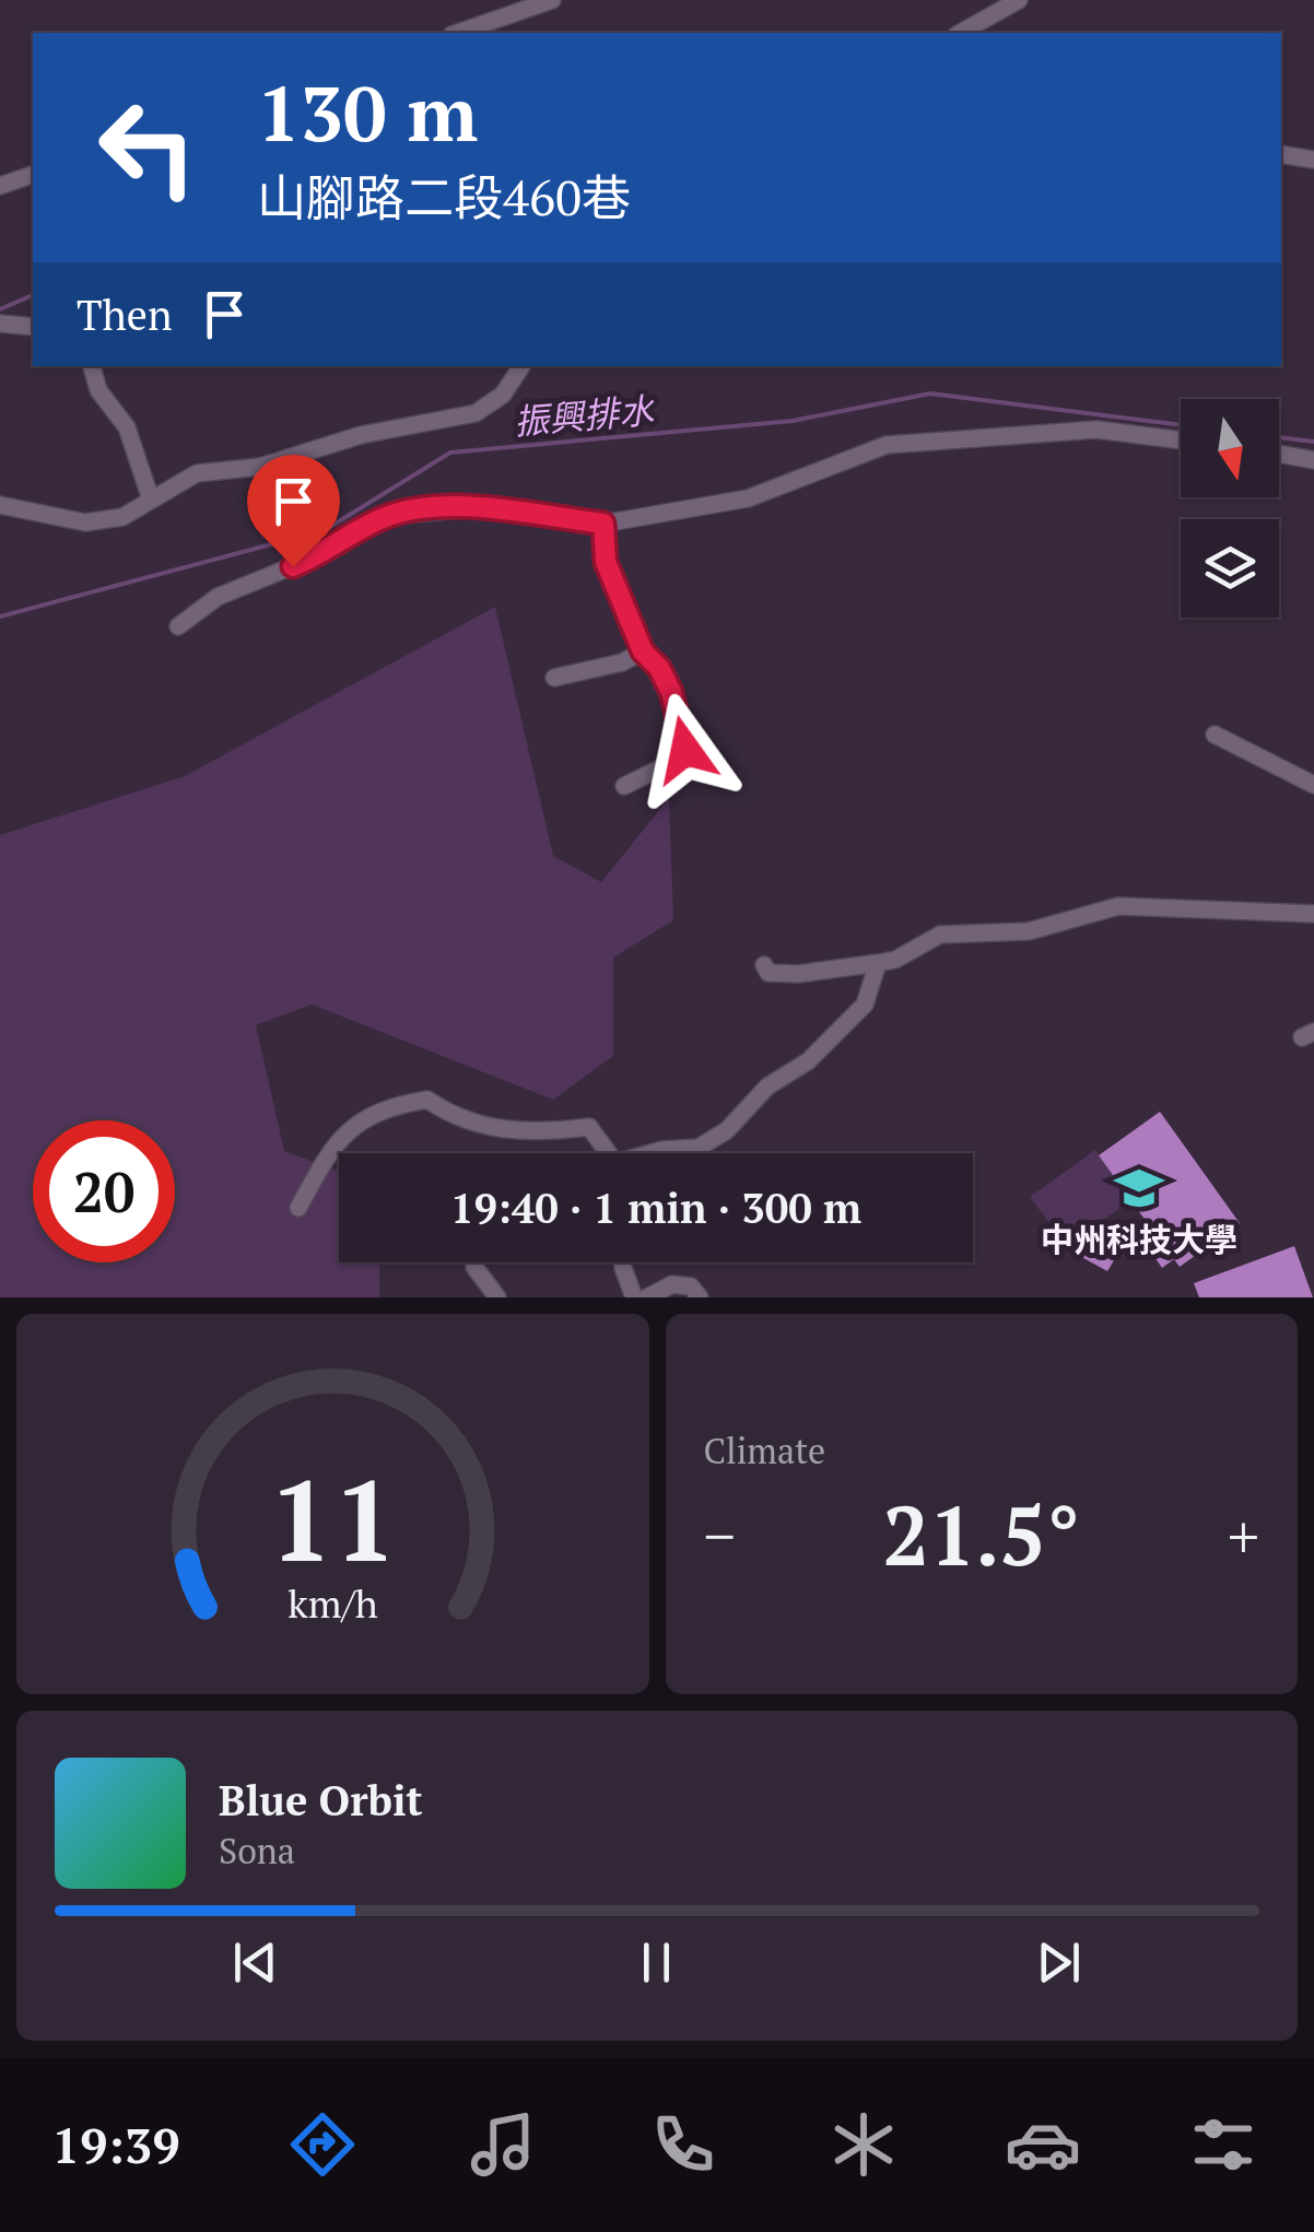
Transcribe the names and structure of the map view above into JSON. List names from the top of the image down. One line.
{"water":["振興排水"],"places":{"school or university":["中州科技大學"]},"north":"bottom","page":{"turn":["130 m","山腳路二段460巷"],"then":"Then","limit":"20","trip":"19:40 · 1 min · 300 m","tile":"Climate","heat":["−","21.5°","+"],"song":["Blue Orbit","Sona"],"tabs":"19:39","gauge":["11","km/h"]}}
